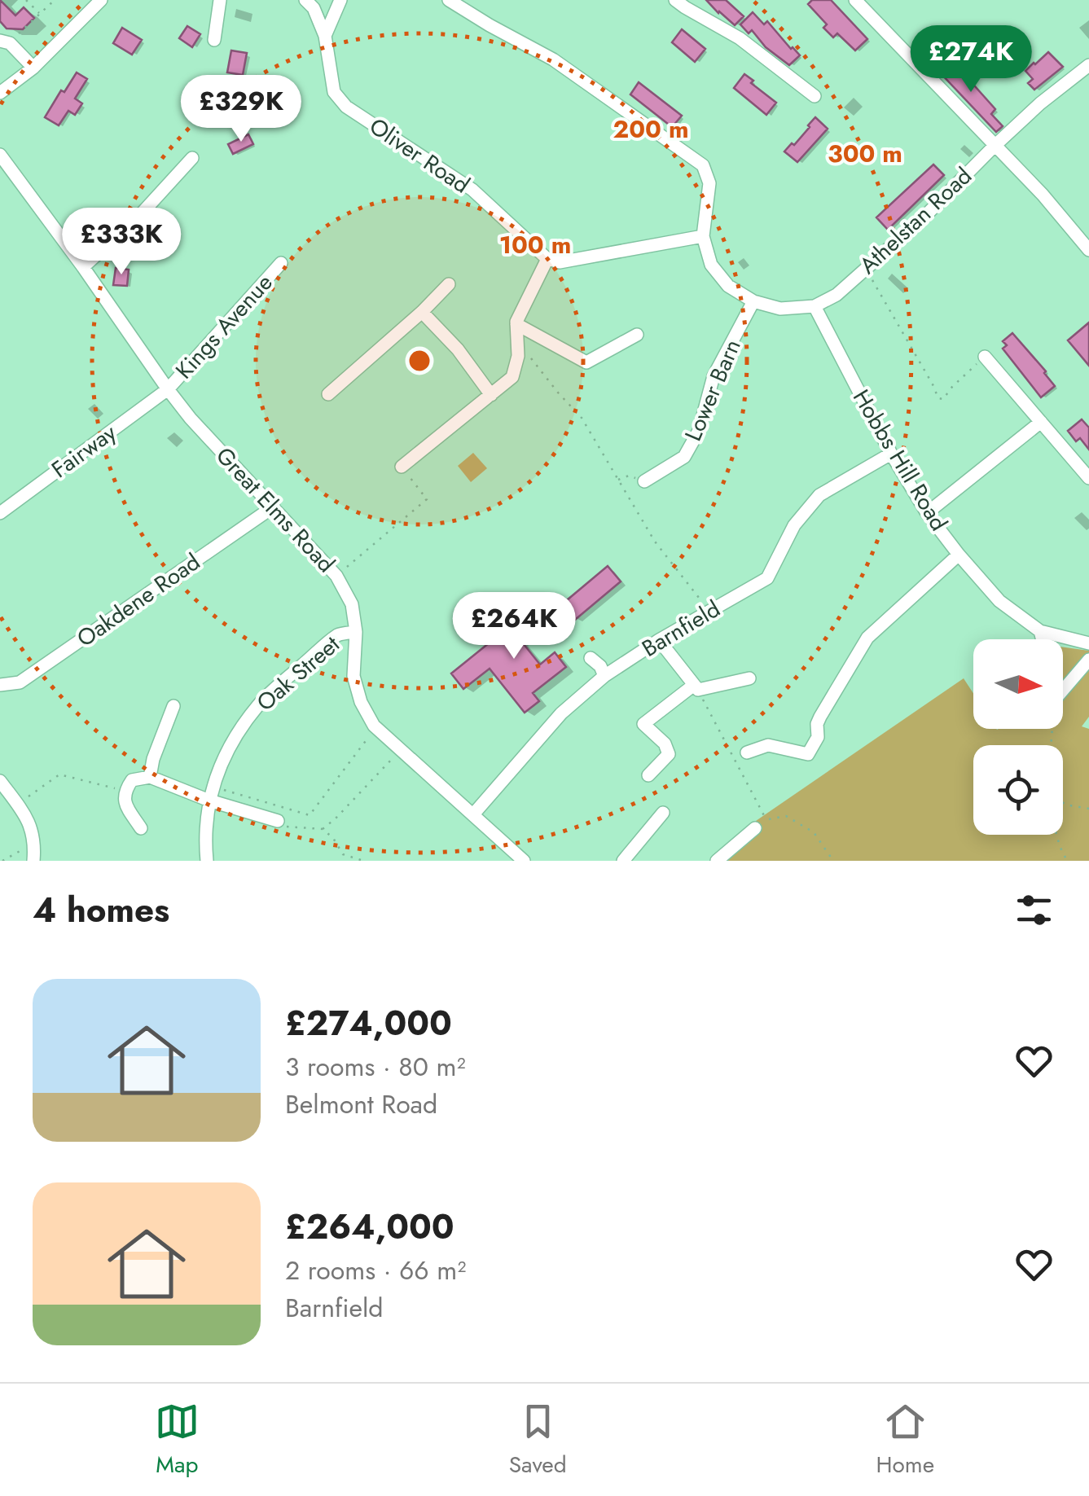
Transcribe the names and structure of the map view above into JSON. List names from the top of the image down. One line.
{"streets":{"street":["Oliver Road","Athelstan Road","Kings Avenue","Lower Barn","Fairway","Hobbs Hill Road","Great Elms Road","Oakdene Road","Barnfield","Oak Street"]},"crossings":[["Athelstan Road","Hobbs Hill Road"],["Kings Avenue","Fairway"],["Kings Avenue","Great Elms Road"],["Fairway","Great Elms Road"],["Hobbs Hill Road","Barnfield"],["Great Elms Road","Oakdene Road"],["Great Elms Road","Barnfield"],["Great Elms Road","Oak Street"]],"north":"right","page":{"price":["£274K","£329K","£333K","£264K"],"heading":"4 homes","list":[{"name":"£274,000","note":"3 rooms · 80 m² · Belmont Road"},{"name":"£264,000","note":"2 rooms · 66 m² · Barnfield"}],"tabs":["Map","Saved","Home"]},"rings":["200 m","300 m","100 m"]}
